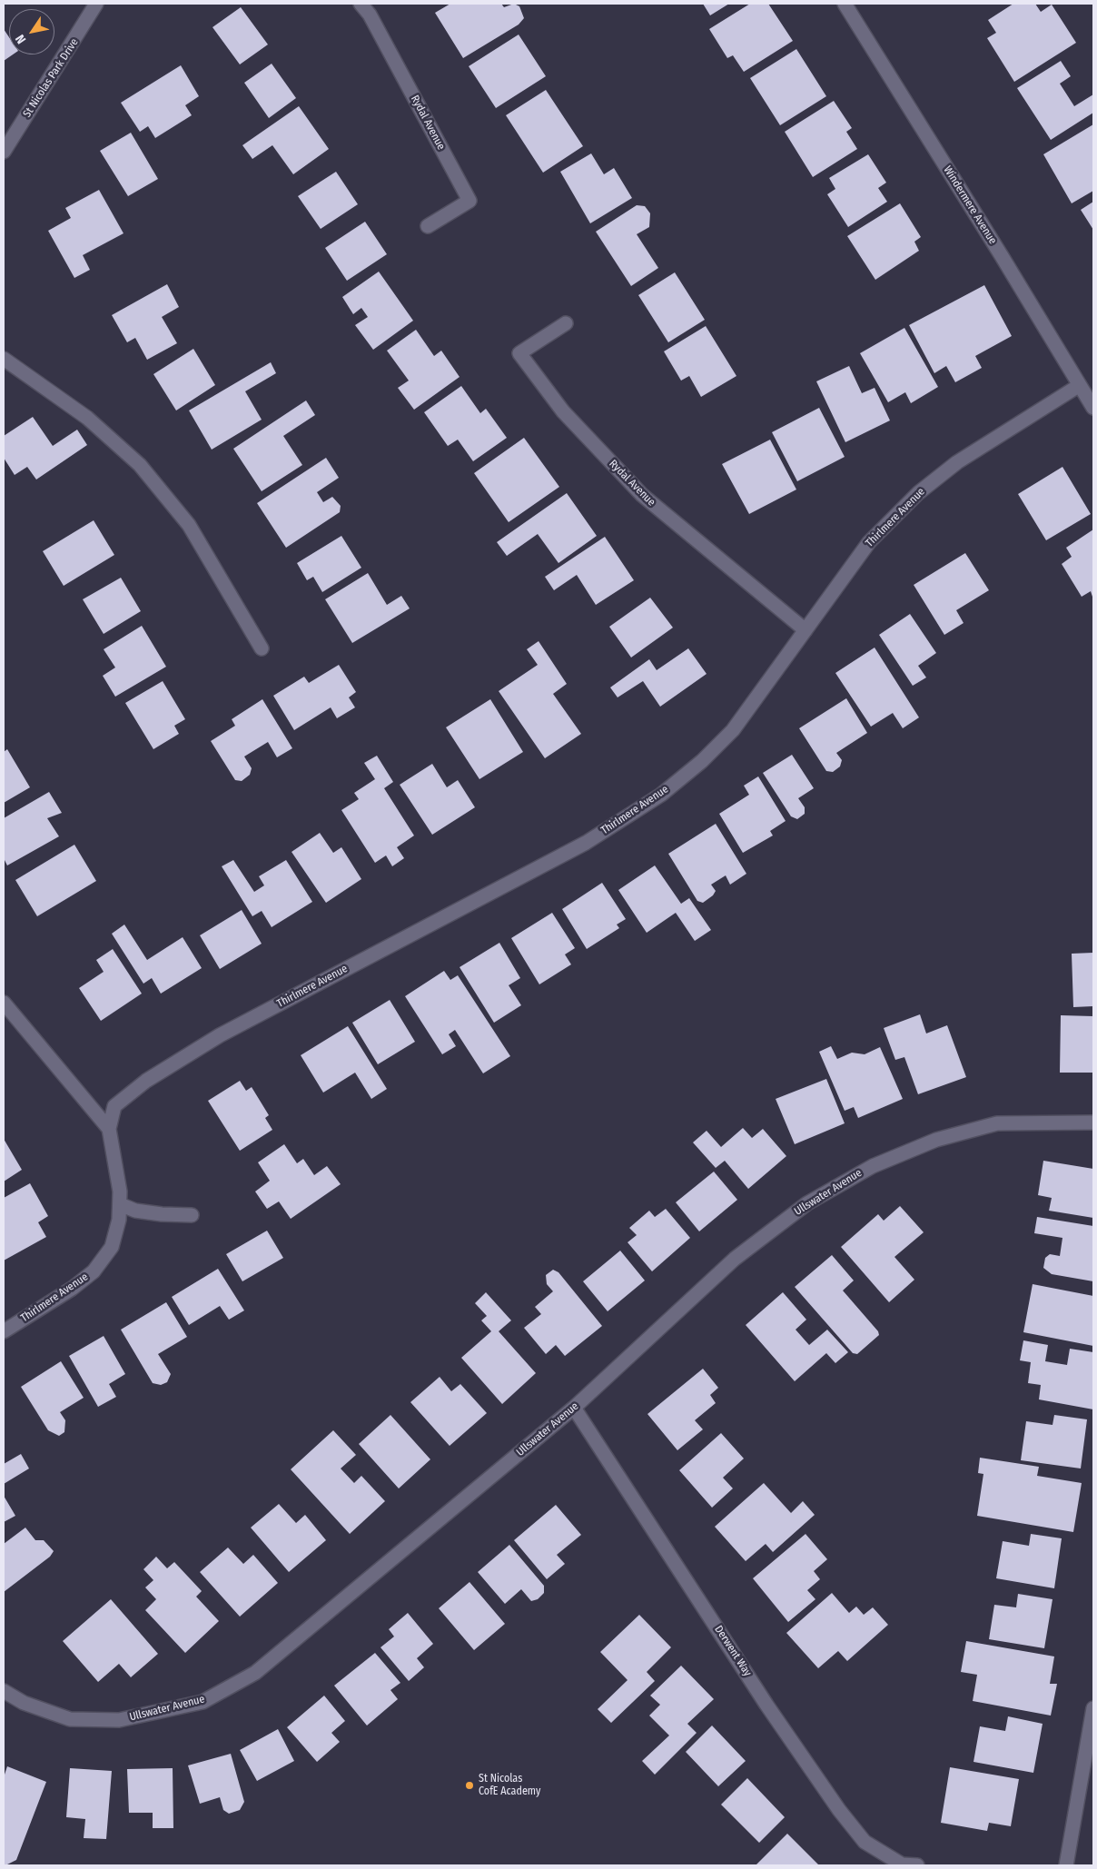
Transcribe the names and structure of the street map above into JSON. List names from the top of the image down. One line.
{"streets":{"street":["St Nicolas Park Drive","Rydal Avenue","Windermere Avenue","Thirlmere Avenue","Ullswater Avenue","Derwent Way"]},"crossings":[["Rydal Avenue","Thirlmere Avenue"],["Windermere Avenue","Thirlmere Avenue"],["Ullswater Avenue","Derwent Way"]],"places":["St Nicolas CofE Academy"],"north":"bottom left"}
